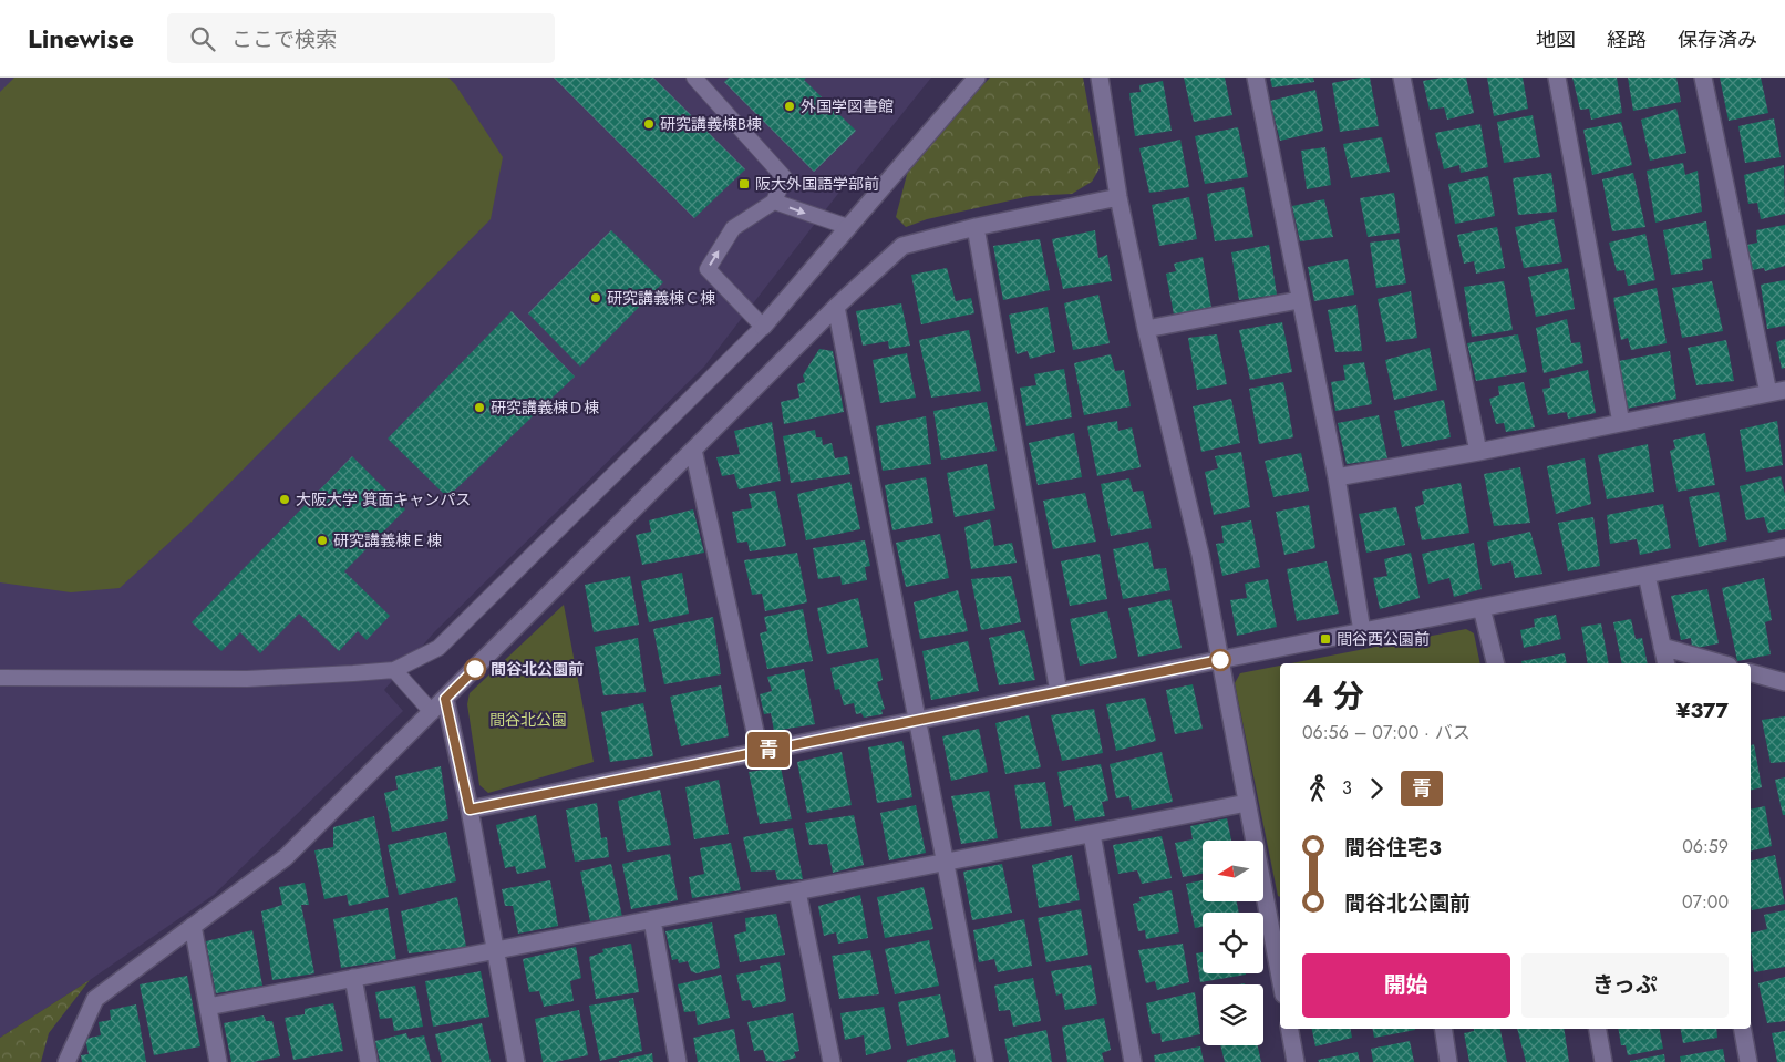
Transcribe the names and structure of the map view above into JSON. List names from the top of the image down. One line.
{"parks":["間谷北公園"],"places":{"other":["外国学図書館","研究講義棟B棟","研究講義棟Ｃ棟","研究講義棟Ｄ棟","大阪大学 箕面キャンパス","研究講義棟Ｅ棟","間谷北公園前"],"transit":["阪大外国語学部前","間谷西公園前"]},"lines":["bus line 青"],"north":"left","page":{"header":"Linewise","search":"ここで検索","nav":["地図","経路","保存済み"],"on_map":"青","heading":["4 分","06:56 – 07:00 · バス","¥377"],"legs":["3","青"],"list":[{"name":"間谷住宅3","value":"06:59"},{"name":"間谷北公園前","value":"07:00"}],"buttons":["開始","きっぷ"]}}
